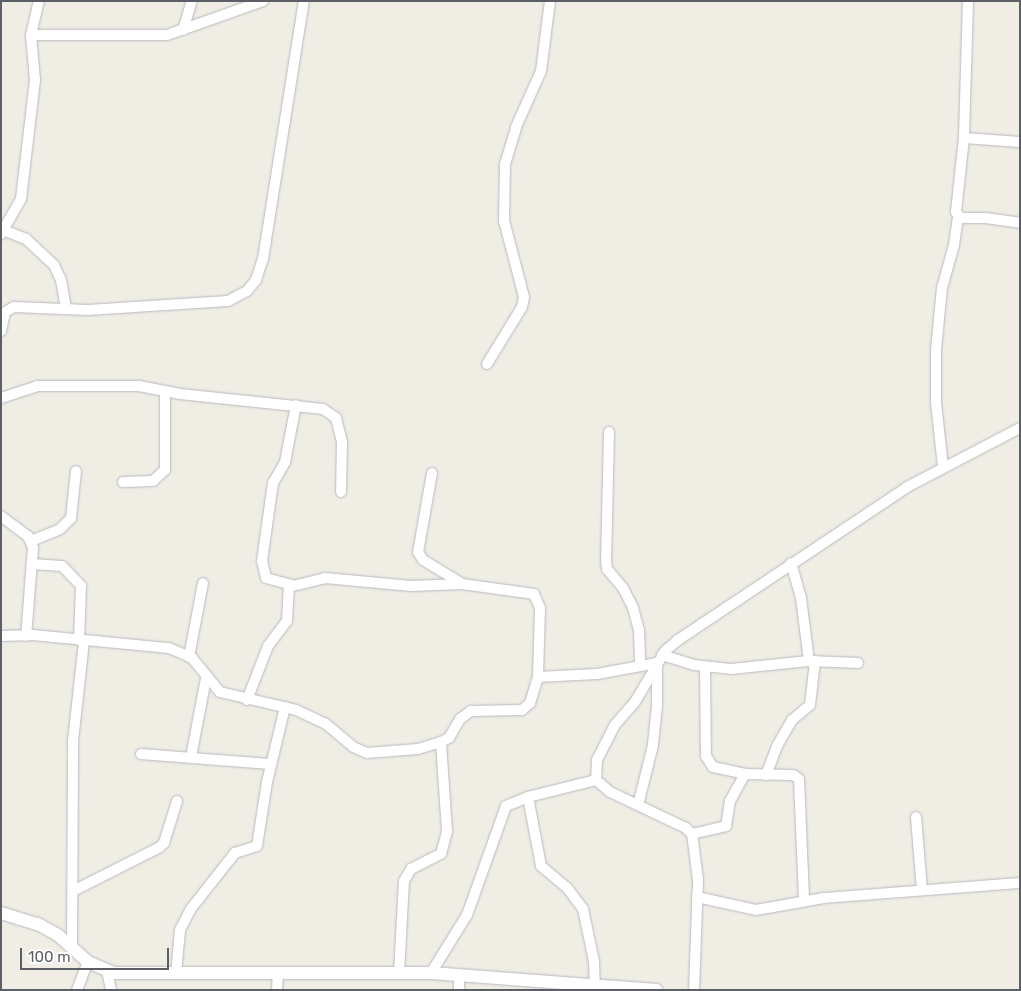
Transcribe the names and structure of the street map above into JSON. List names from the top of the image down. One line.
{"scale_bar":"100 m"}
